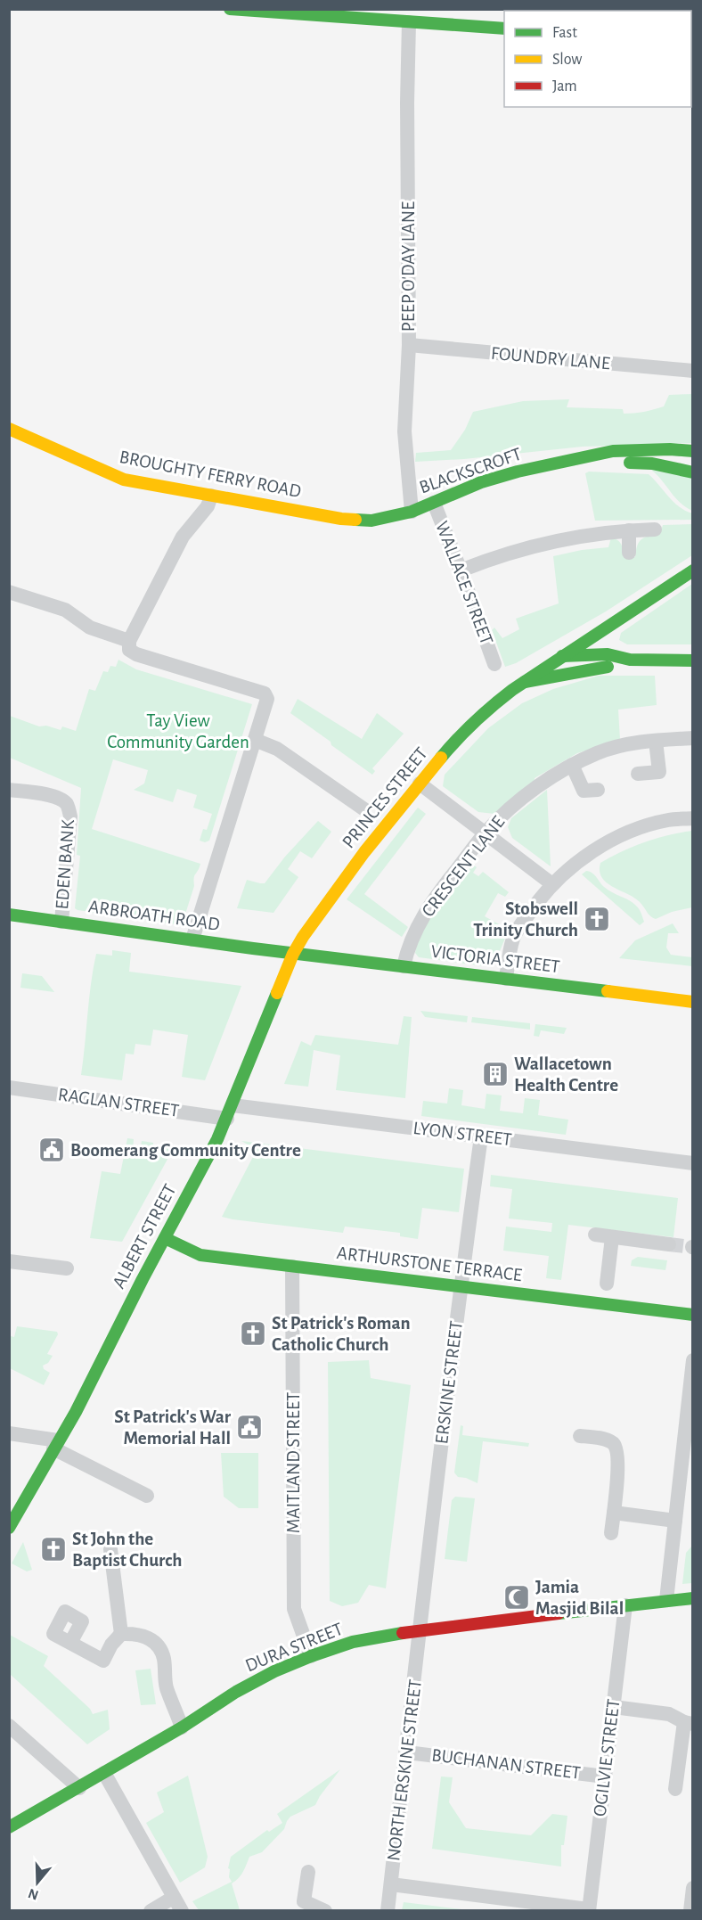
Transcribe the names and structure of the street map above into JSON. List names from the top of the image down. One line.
{"streets":{"main road":["BLACKSCROFT","BROUGHTY FERRY ROAD","PRINCES STREET","ARBROATH ROAD","VICTORIA STREET","ALBERT STREET","ARTHURSTONE TERRACE","DURA STREET"],"street":["PEEP O'DAY LANE","FOUNDRY LANE","WALLACE STREET","EDEN BANK","CRESCENT LANE","RAGLAN STREET","LYON STREET","ERSKINE STREET","MAITLAND STREET","OGILVIE STREET","BUCHANAN STREET","NORTH ERSKINE STREET"]},"crossings":[["PEEP O'DAY LANE","FOUNDRY LANE"],["PEEP O'DAY LANE","BLACKSCROFT"],["PEEP O'DAY LANE","BROUGHTY FERRY ROAD"],["BLACKSCROFT","BROUGHTY FERRY ROAD"],["BLACKSCROFT","WALLACE STREET"],["PRINCES STREET","ARBROATH ROAD"],["PRINCES STREET","VICTORIA STREET"],["PRINCES STREET","ALBERT STREET"],["EDEN BANK","ARBROATH ROAD"],["CRESCENT LANE","VICTORIA STREET"],["ARBROATH ROAD","VICTORIA STREET"],["ARBROATH ROAD","ALBERT STREET"],["VICTORIA STREET","ALBERT STREET"],["RAGLAN STREET","LYON STREET"],["RAGLAN STREET","ALBERT STREET"],["LYON STREET","ALBERT STREET"],["LYON STREET","ERSKINE STREET"],["ALBERT STREET","ARTHURSTONE TERRACE"],["ARTHURSTONE TERRACE","ERSKINE STREET"],["ARTHURSTONE TERRACE","MAITLAND STREET"],["ERSKINE STREET","DURA STREET"],["ERSKINE STREET","NORTH ERSKINE STREET"],["MAITLAND STREET","DURA STREET"],["DURA STREET","OGILVIE STREET"],["DURA STREET","NORTH ERSKINE STREET"],["OGILVIE STREET","BUCHANAN STREET"],["BUCHANAN STREET","NORTH ERSKINE STREET"]],"parks":["Tay View Community Garden"],"places":{"church":["Stobswell Trinity Church","St Patrick's Roman Catholic Church","St John the Baptist Church"],"building":["Wallacetown Health Centre"],"public building":["Boomerang Community Centre","St Patrick's War Memorial Hall"],"mosque":["Jamia Masjid Bilal"]},"legend":["Fast","Slow","Jam"],"north":"bottom"}
